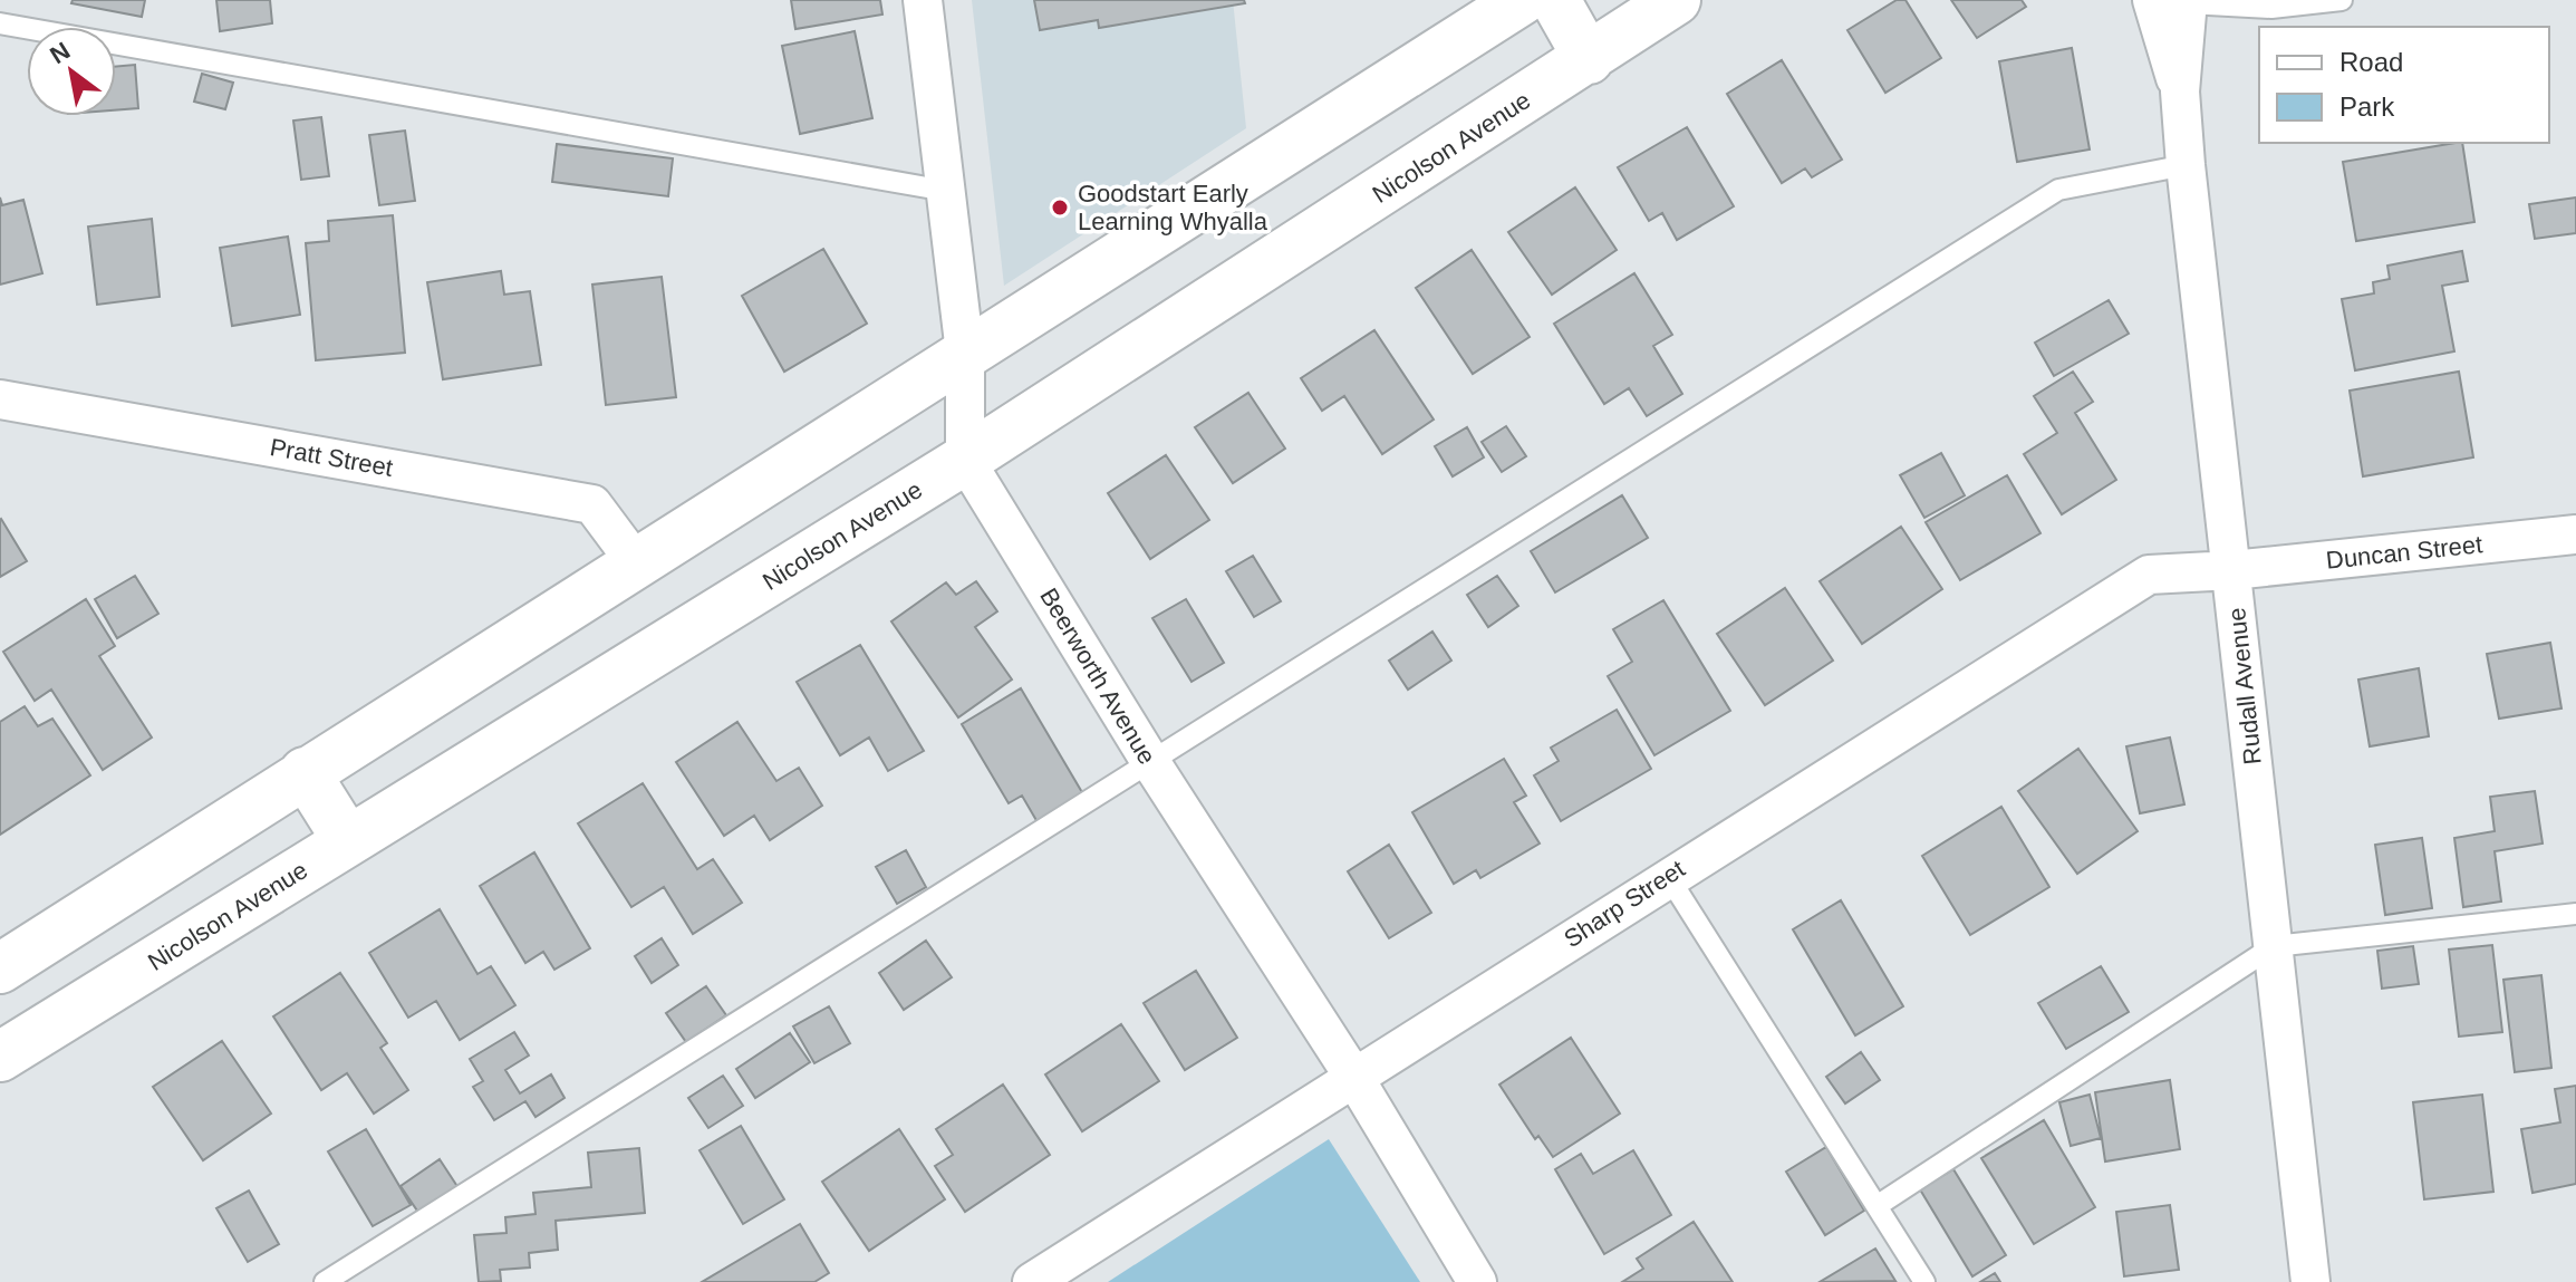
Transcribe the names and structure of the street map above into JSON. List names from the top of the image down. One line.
{"streets":{"main road":["Nicolson Avenue"],"street":["Pratt Street","Duncan Street","Beerworth Avenue","Rudall Avenue","Sharp Street"]},"crossings":[["Nicolson Avenue","Beerworth Avenue"],["Duncan Street","Rudall Avenue"],["Duncan Street","Sharp Street"],["Beerworth Avenue","Sharp Street"],["Rudall Avenue","Sharp Street"]],"places":["Goodstart Early Learning Whyalla"],"legend":["Road","Park"],"north":"top left"}
